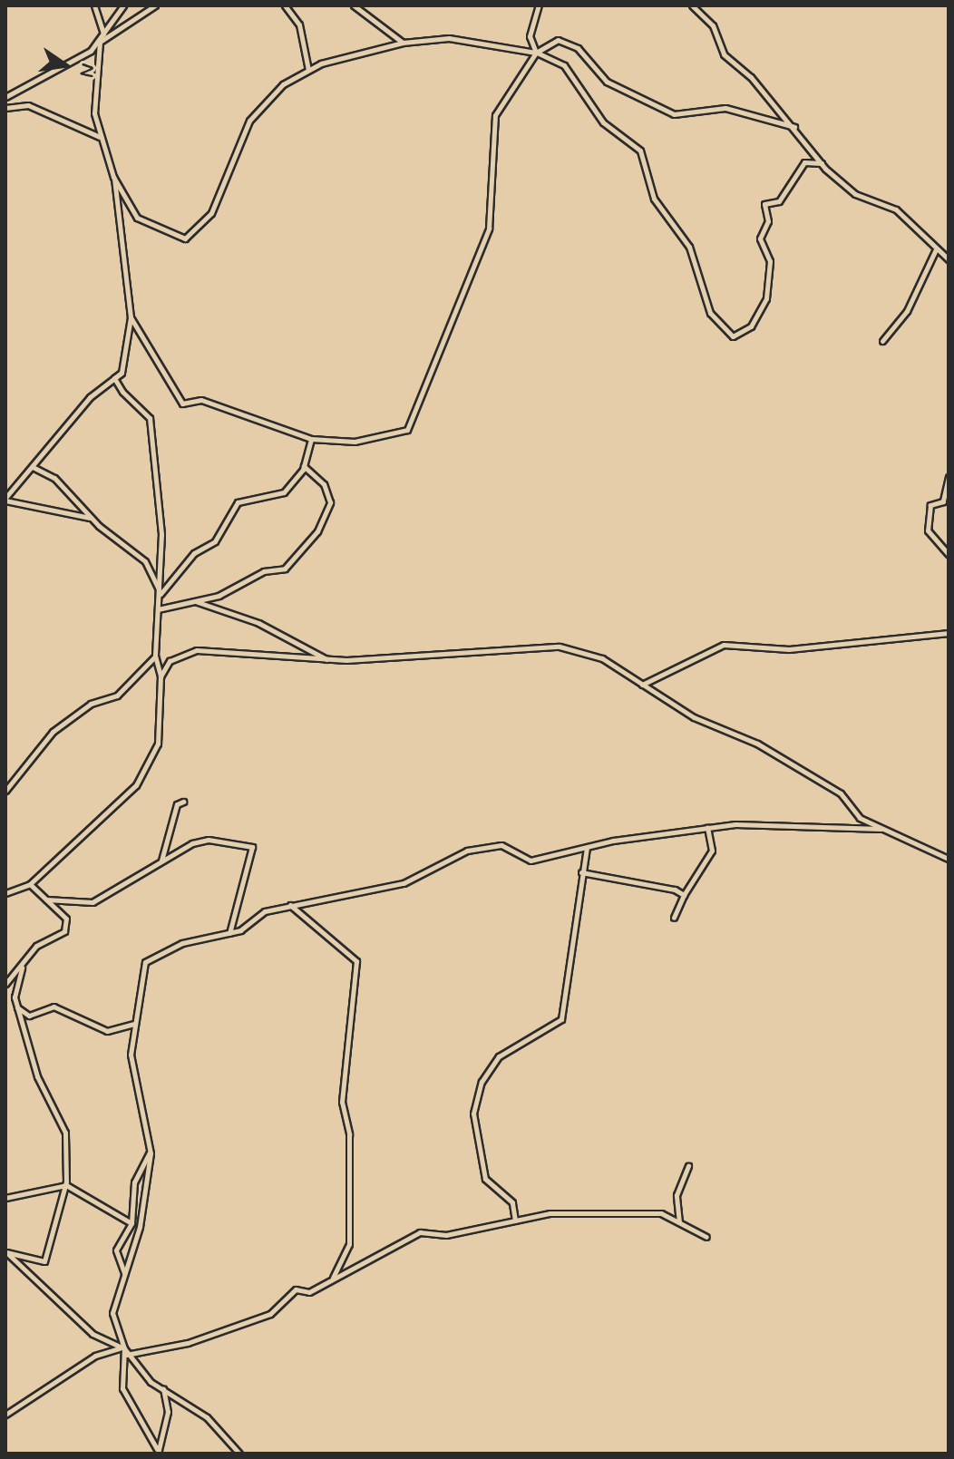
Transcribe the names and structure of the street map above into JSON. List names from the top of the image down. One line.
{"north":"right"}
